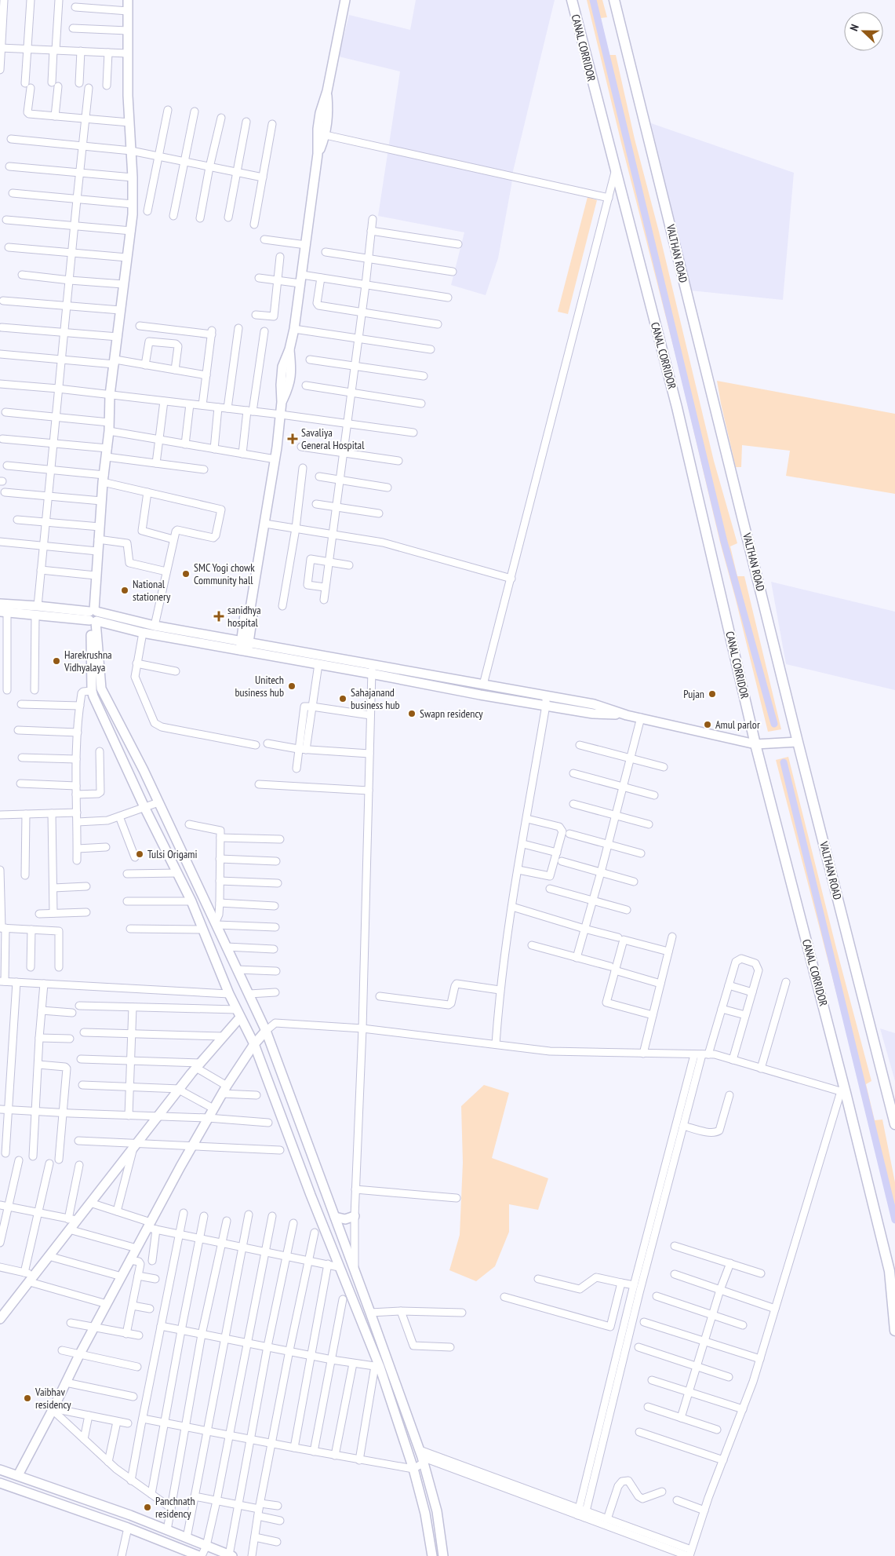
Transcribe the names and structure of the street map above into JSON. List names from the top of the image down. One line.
{"streets":{"main road":["CANAL CORRIDOR","VALTHAN ROAD"]},"places":{"health":["Savaliya General Hospital","sanidhya hospital"],"other":["SMC Yogi chowk Community hall","National stationery","Harekrushna Vidhyalaya","Unitech business hub","Pujan","Sahajanand business hub","Swapn residency","Amul parlor","Tulsi Origami","Vaibhav residency","Panchnath residency"]},"north":"left"}
